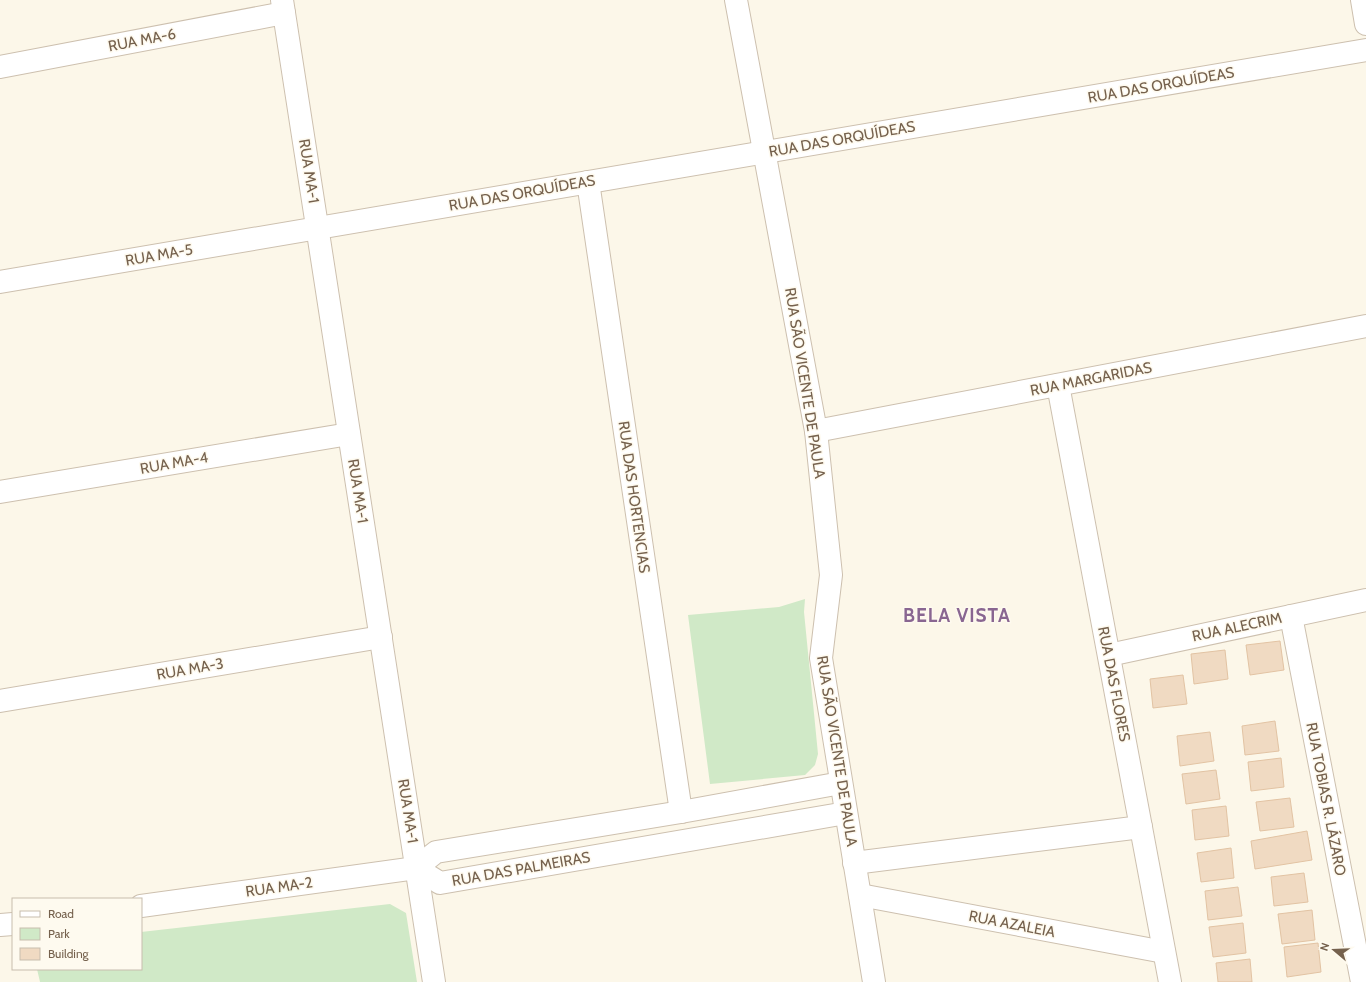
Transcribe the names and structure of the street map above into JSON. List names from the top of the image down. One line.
{"streets":{"street":["RUA MA-6","RUA DAS ORQUÍDEAS","RUA MA-1","RUA MA-5","RUA MARGARIDAS","RUA SÃO VICENTE DE PAULA","RUA MA-4","RUA DAS HORTENCIAS","RUA ALECRIM","RUA MA-3","RUA DAS FLORES","RUA TOBIAS R. LÁZARO","RUA DAS PALMEIRAS","RUA MA-2","RUA AZALEIA"]},"crossings":[["RUA MA-6","RUA MA-1"],["RUA DAS ORQUÍDEAS","RUA MA-1"],["RUA DAS ORQUÍDEAS","RUA MA-5"],["RUA DAS ORQUÍDEAS","RUA SÃO VICENTE DE PAULA"],["RUA DAS ORQUÍDEAS","RUA DAS HORTENCIAS"],["RUA MA-1","RUA MA-5"],["RUA MA-1","RUA MA-4"],["RUA MA-1","RUA MA-3"],["RUA MA-1","RUA DAS PALMEIRAS"],["RUA MA-1","RUA MA-2"],["RUA MARGARIDAS","RUA SÃO VICENTE DE PAULA"],["RUA MARGARIDAS","RUA DAS FLORES"],["RUA SÃO VICENTE DE PAULA","RUA DAS PALMEIRAS"],["RUA SÃO VICENTE DE PAULA","RUA AZALEIA"],["RUA DAS HORTENCIAS","RUA DAS PALMEIRAS"],["RUA ALECRIM","RUA DAS FLORES"],["RUA ALECRIM","RUA TOBIAS R. LÁZARO"],["RUA DAS FLORES","RUA AZALEIA"],["RUA DAS PALMEIRAS","RUA MA-2"]],"districts":["BELA VISTA"],"legend":["Road","Park","Building"],"north":"left"}
